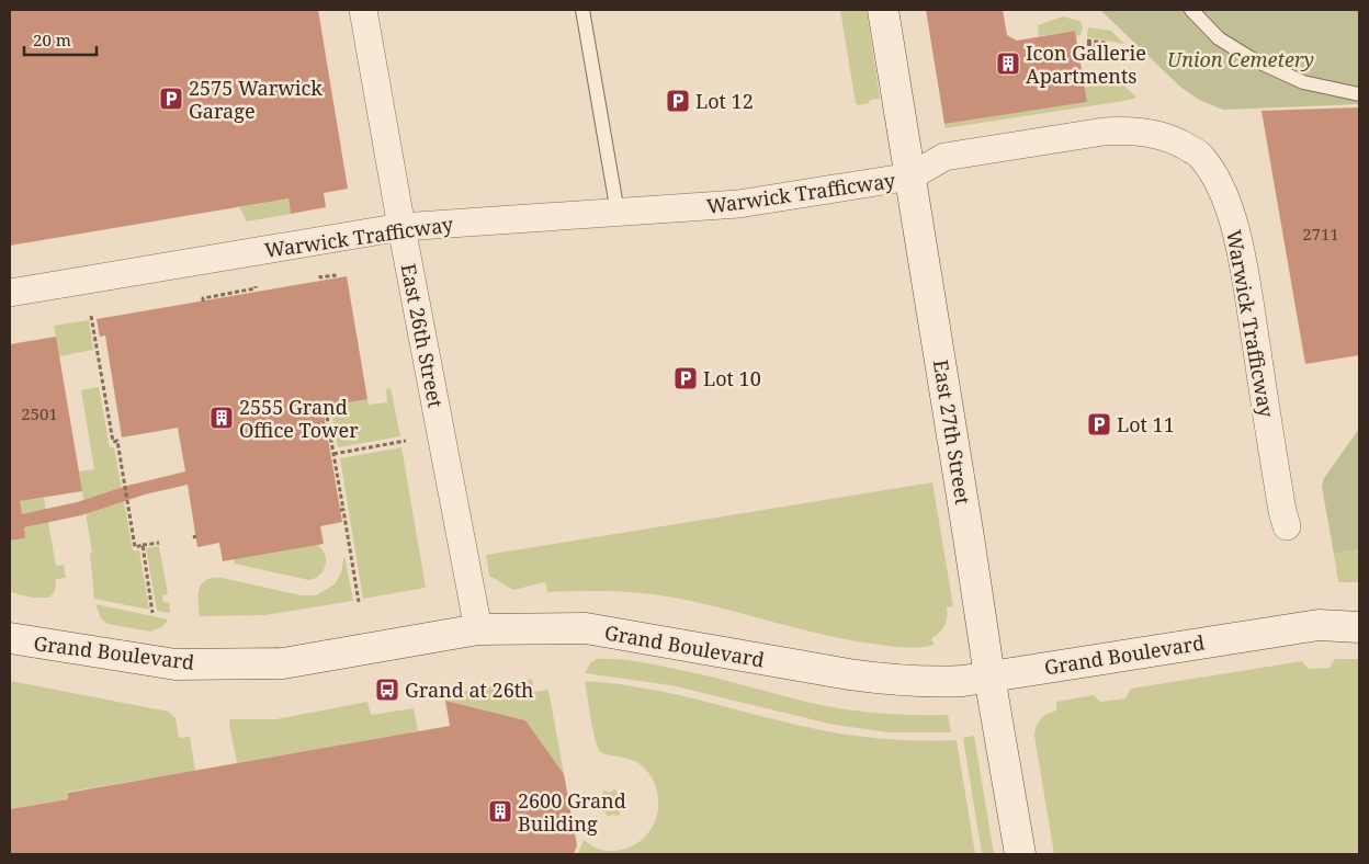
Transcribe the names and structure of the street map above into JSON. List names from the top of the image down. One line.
{"streets":{"main road":["East 27th Street","Grand Boulevard"],"street":["Warwick Trafficway","East 26th Street"]},"crossings":[["Warwick Trafficway","East 26th Street"],["Warwick Trafficway","East 27th Street"],["East 26th Street","Grand Boulevard"],["East 27th Street","Grand Boulevard"]],"parks":["Union Cemetery"],"places":{"building":["Icon Gallerie Apartments","2555 Grand Office Tower","2600 Grand Building"],"parking":["2575 Warwick Garage","Lot 12","Lot 10","Lot 11"],"bus stop":["Grand at 26th"]},"house_numbers":["2711","2501"],"scale_bar":"20 m"}
